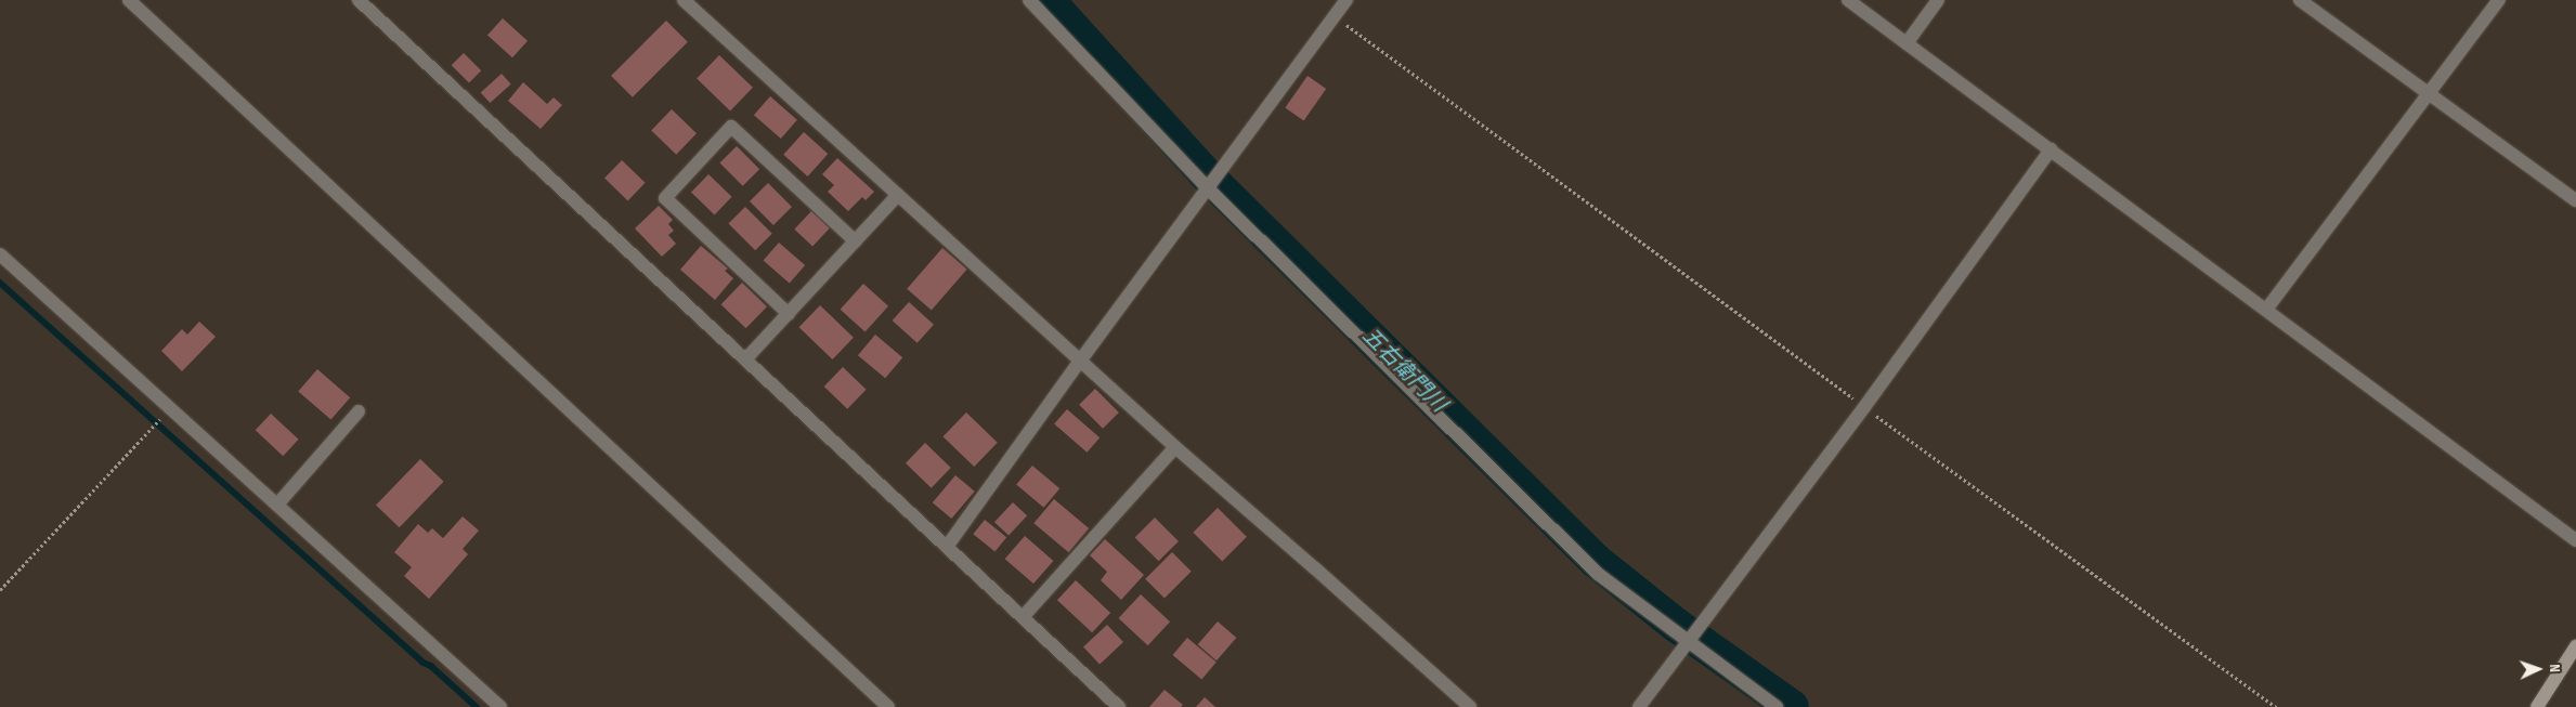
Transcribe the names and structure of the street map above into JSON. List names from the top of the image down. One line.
{"water":["五右衛門川"],"north":"right"}
